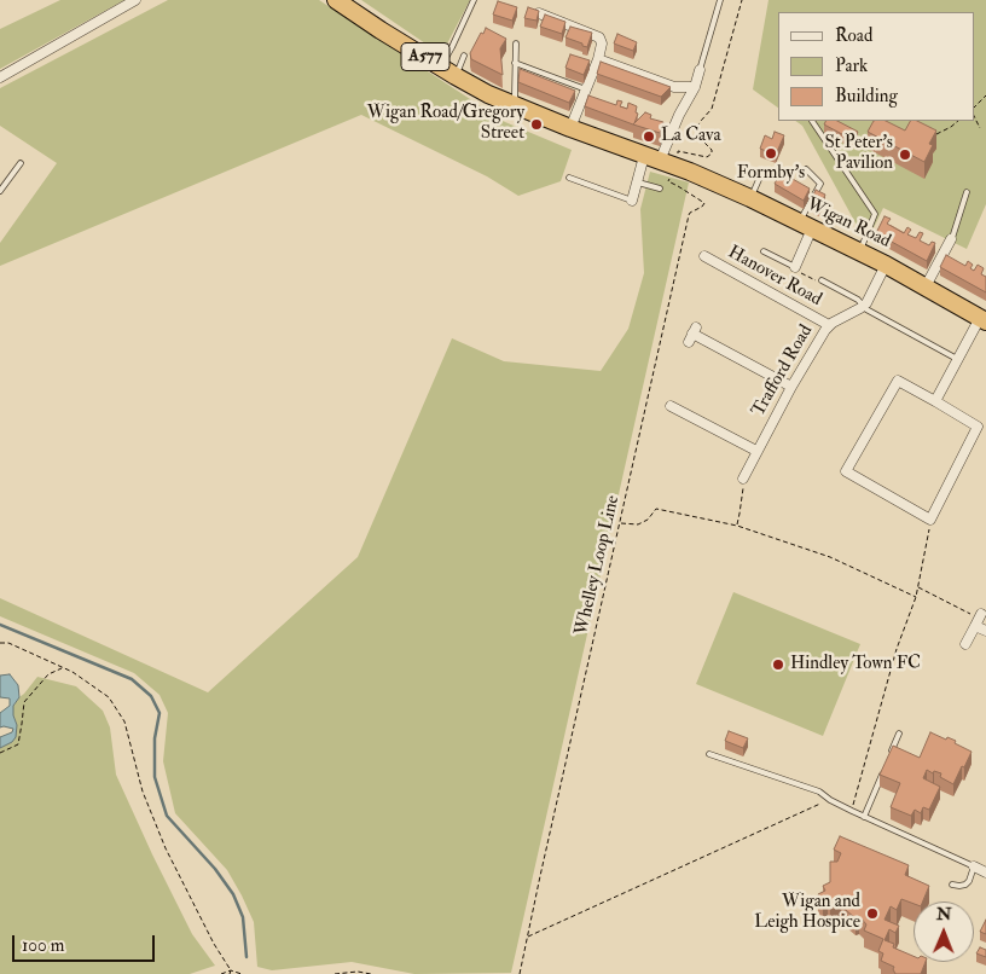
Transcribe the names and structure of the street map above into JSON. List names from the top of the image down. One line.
{"streets":{"highway":["A577","Wigan Road"],"street":["Hanover Road","Trafford Road"],"path":["Whelley Loop Line"]},"crossings":[["A577","Wigan Road"],["Hanover Road","Trafford Road"]],"places":["Wigan Road/Gregory Street","La Cava","Formby's","St Peter's Pavilion","Hindley Town FC","Wigan and Leigh Hospice"],"legend":["Road","Park","Building"],"scale_bar":"100 m","north":"top"}
